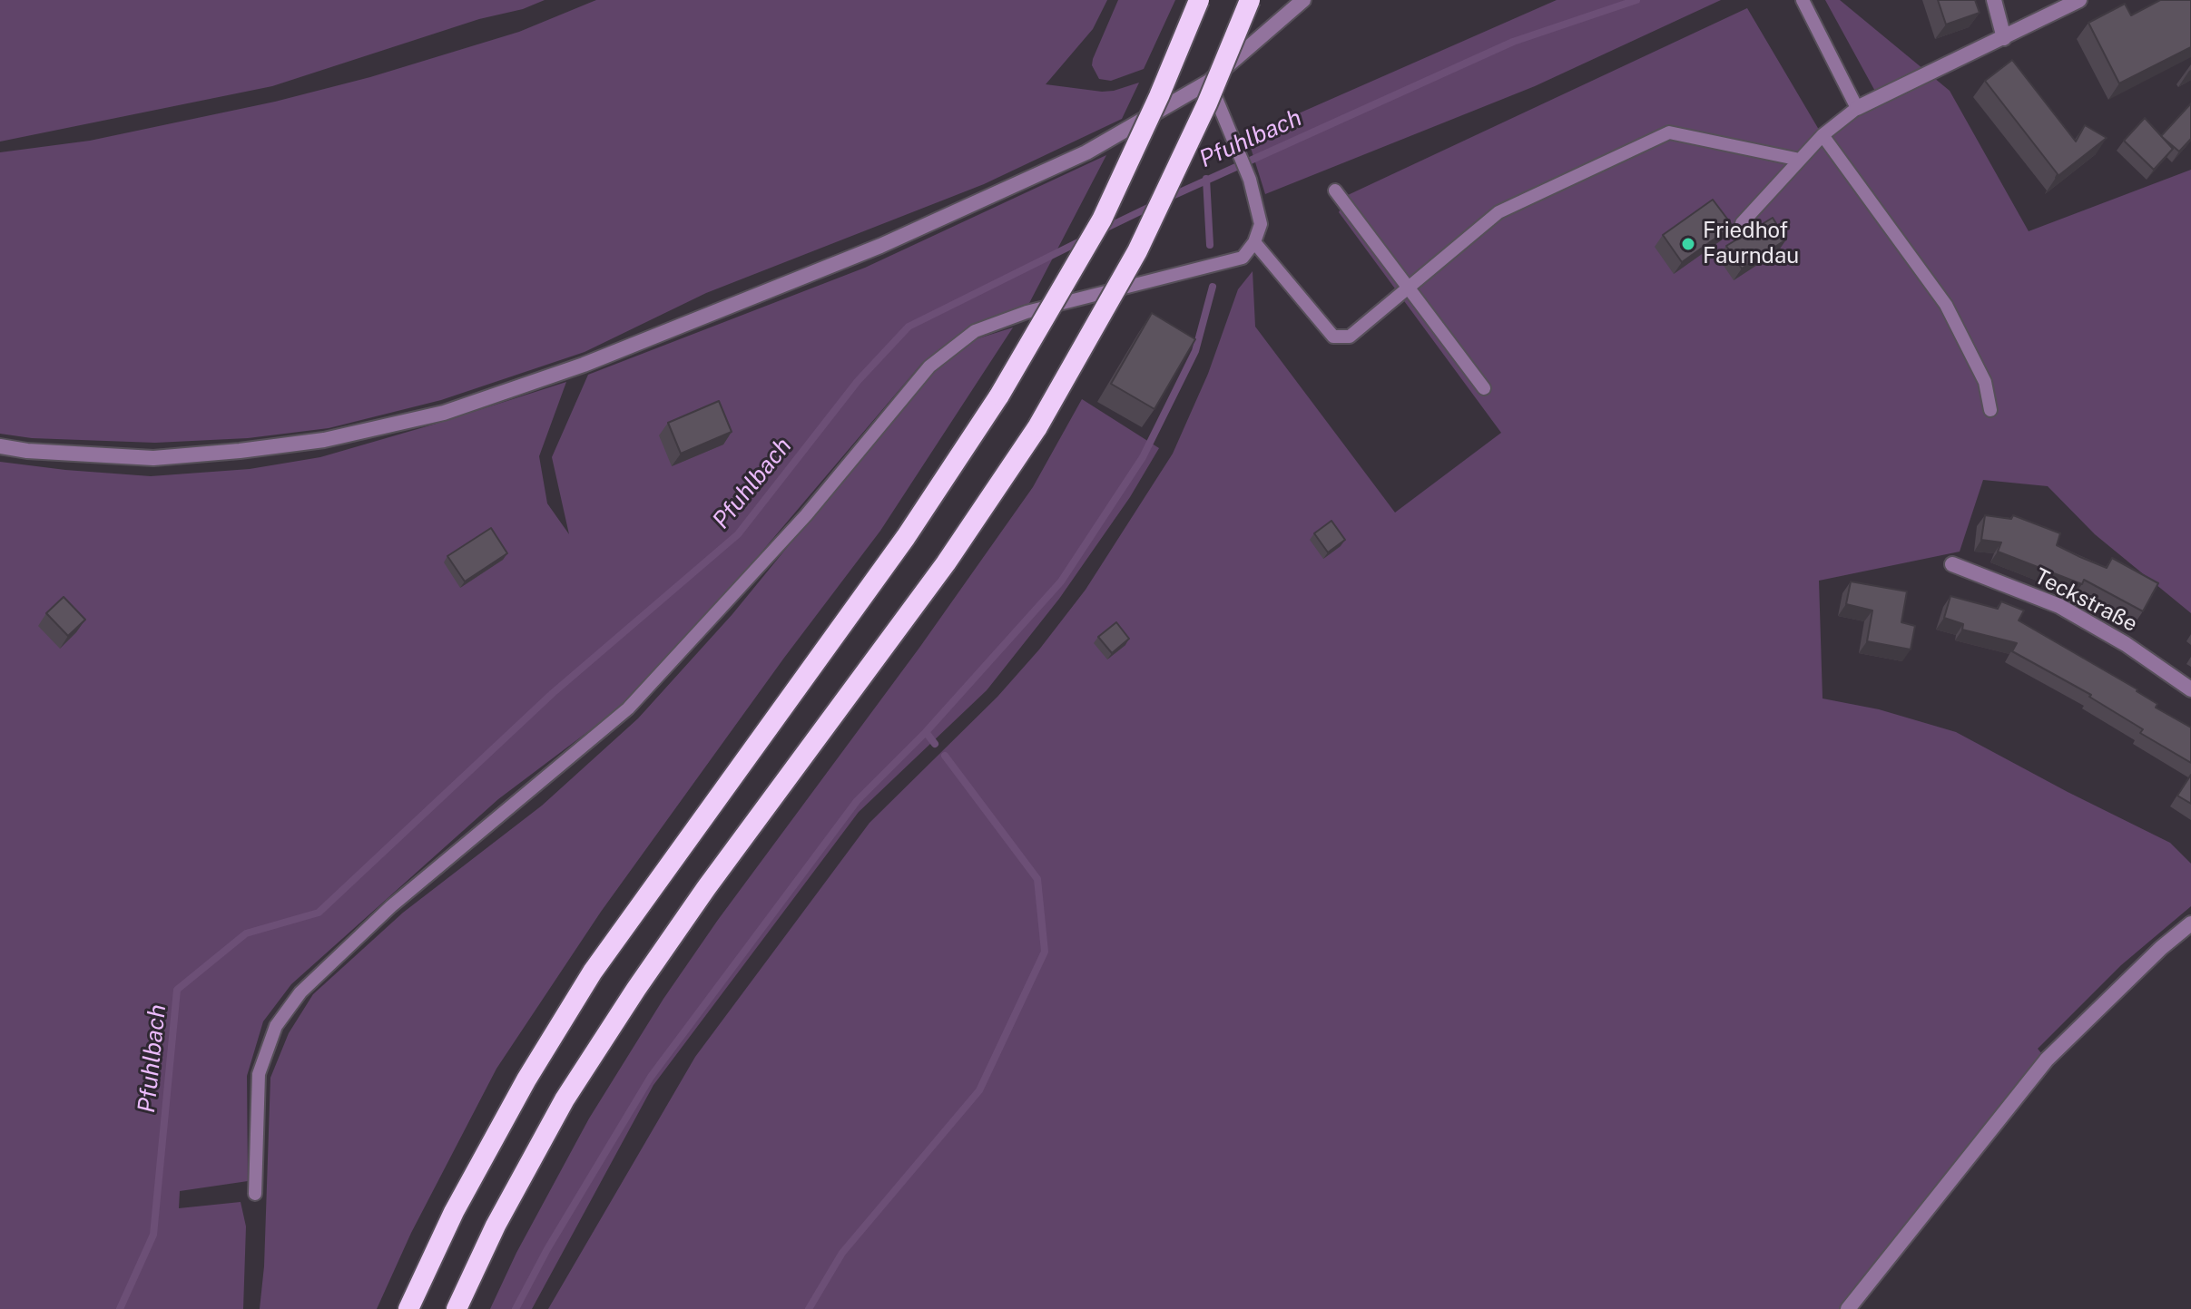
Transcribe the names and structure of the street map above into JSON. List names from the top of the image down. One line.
{"streets":{"street":["Teckstraße"]},"water":["Pfuhlbach"],"places":["Friedhof Faurndau"]}
